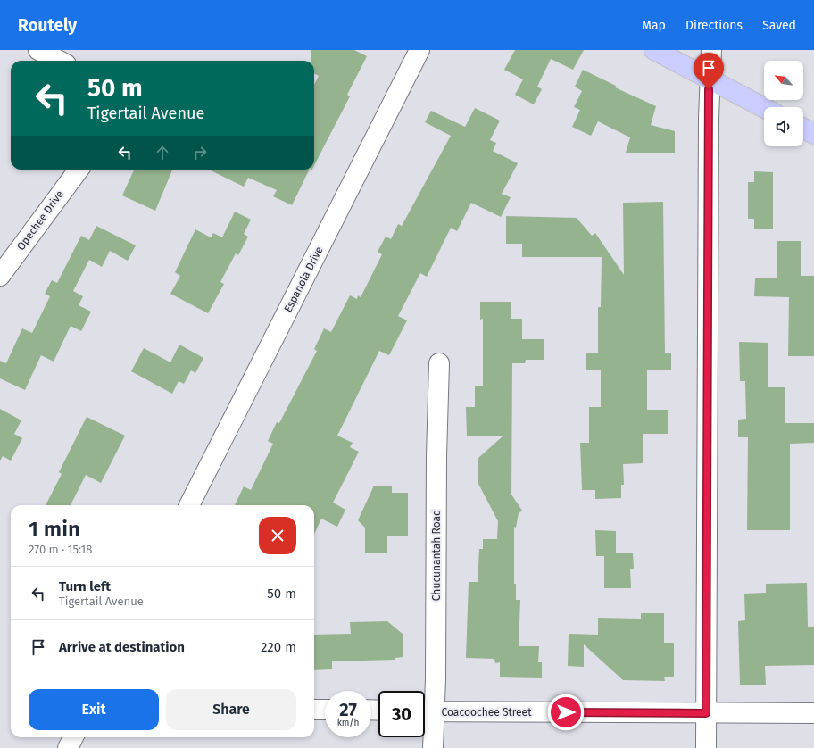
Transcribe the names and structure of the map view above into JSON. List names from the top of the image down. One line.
{"streets":{"street":["Opechee Drive","Espanola Drive","Chucunantah Road","Coacoochee Street"]},"crossings":[["Chucunantah Road","Coacoochee Street"]],"north":"top left","page":{"header":"Routely","nav":["Map","Directions","Saved"],"turn":["50 m","Tigertail Avenue"],"heading":["1 min","270 m · 15:18"],"list":[{"name":"Turn left","note":"Tigertail Avenue","value":"50 m"},{"name":"Arrive at destination","value":"220 m"}],"buttons":["Exit","Share"],"speed":"27 km/h","limit":"30"}}
